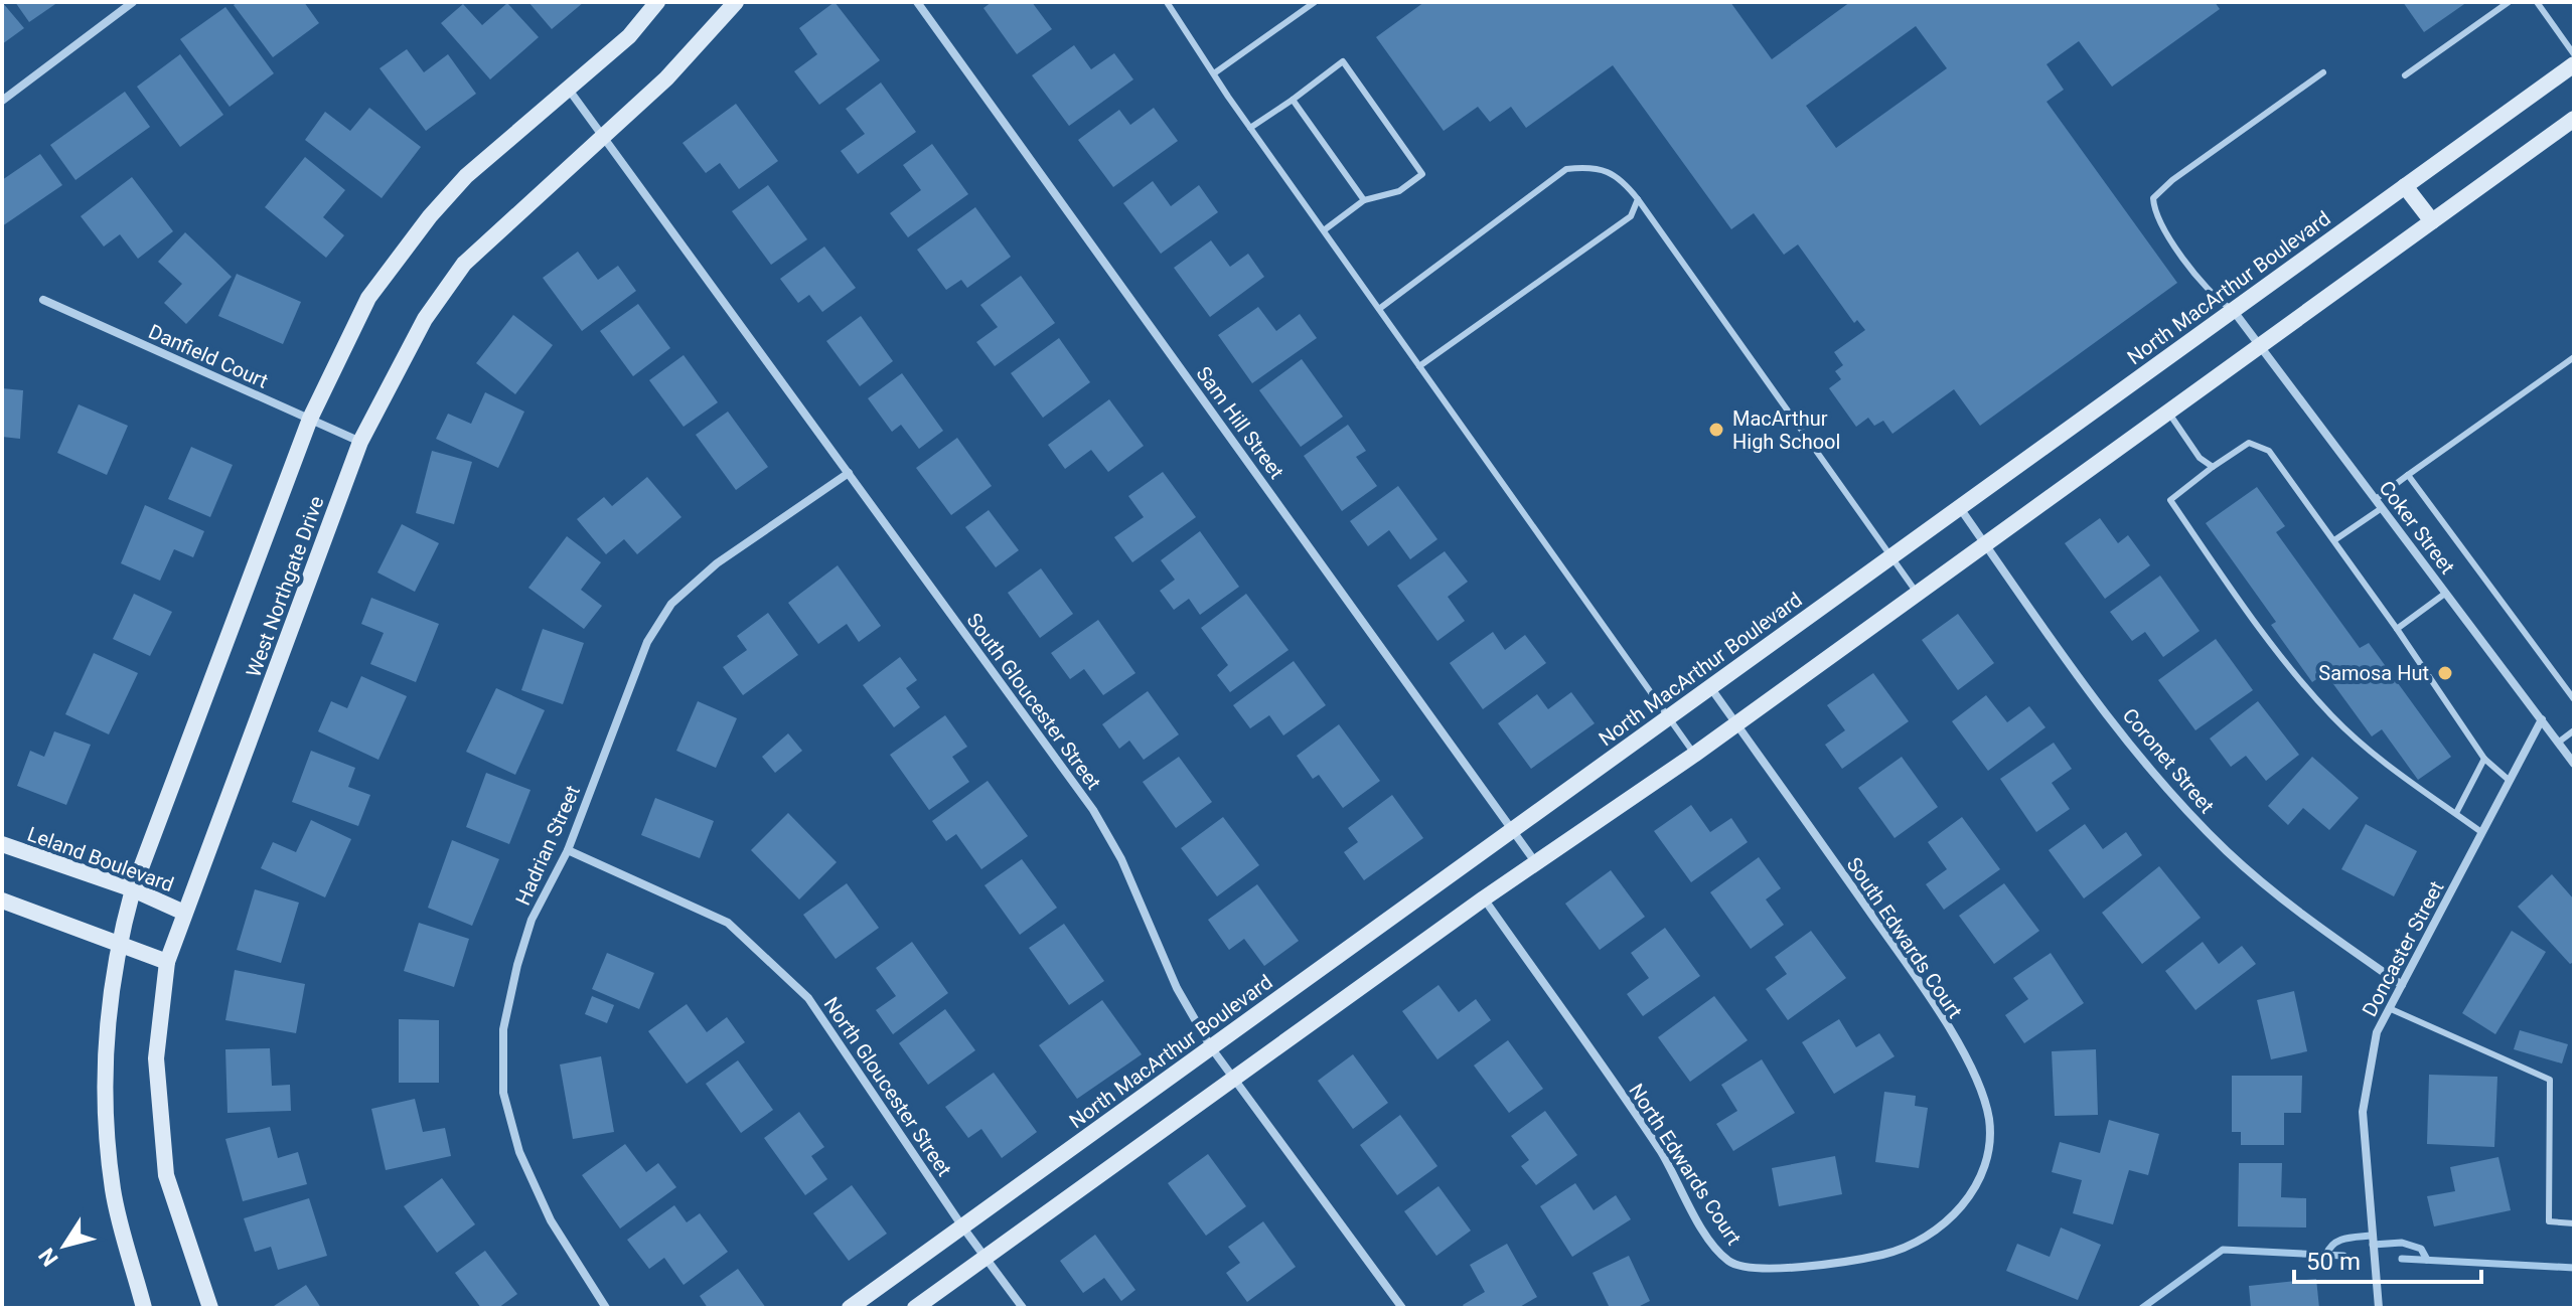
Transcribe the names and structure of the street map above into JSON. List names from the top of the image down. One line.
{"streets":{"main road":["North MacArthur Boulevard","West Northgate Drive","Leland Boulevard"],"street":["Danfield Court","Sam Hill Street","Coker Street","South Gloucester Street","Coronet Street","Hadrian Street","South Edwards Court","Doncaster Street","North Gloucester Street","North Edwards Court"]},"crossings":[["North MacArthur Boulevard","Sam Hill Street"],["North MacArthur Boulevard","Coker Street"],["North MacArthur Boulevard","South Gloucester Street"],["North MacArthur Boulevard","Coronet Street"],["North MacArthur Boulevard","South Edwards Court"],["North MacArthur Boulevard","North Gloucester Street"],["Danfield Court","West Northgate Drive"],["Coker Street","Doncaster Street"],["West Northgate Drive","South Gloucester Street"],["West Northgate Drive","Leland Boulevard"],["South Gloucester Street","Hadrian Street"],["Coronet Street","Doncaster Street"],["Hadrian Street","North Gloucester Street"],["South Edwards Court","North Edwards Court"]],"places":["MacArthur High School","Samosa Hut"],"scale_bar":"50 m","north":"bottom left"}
